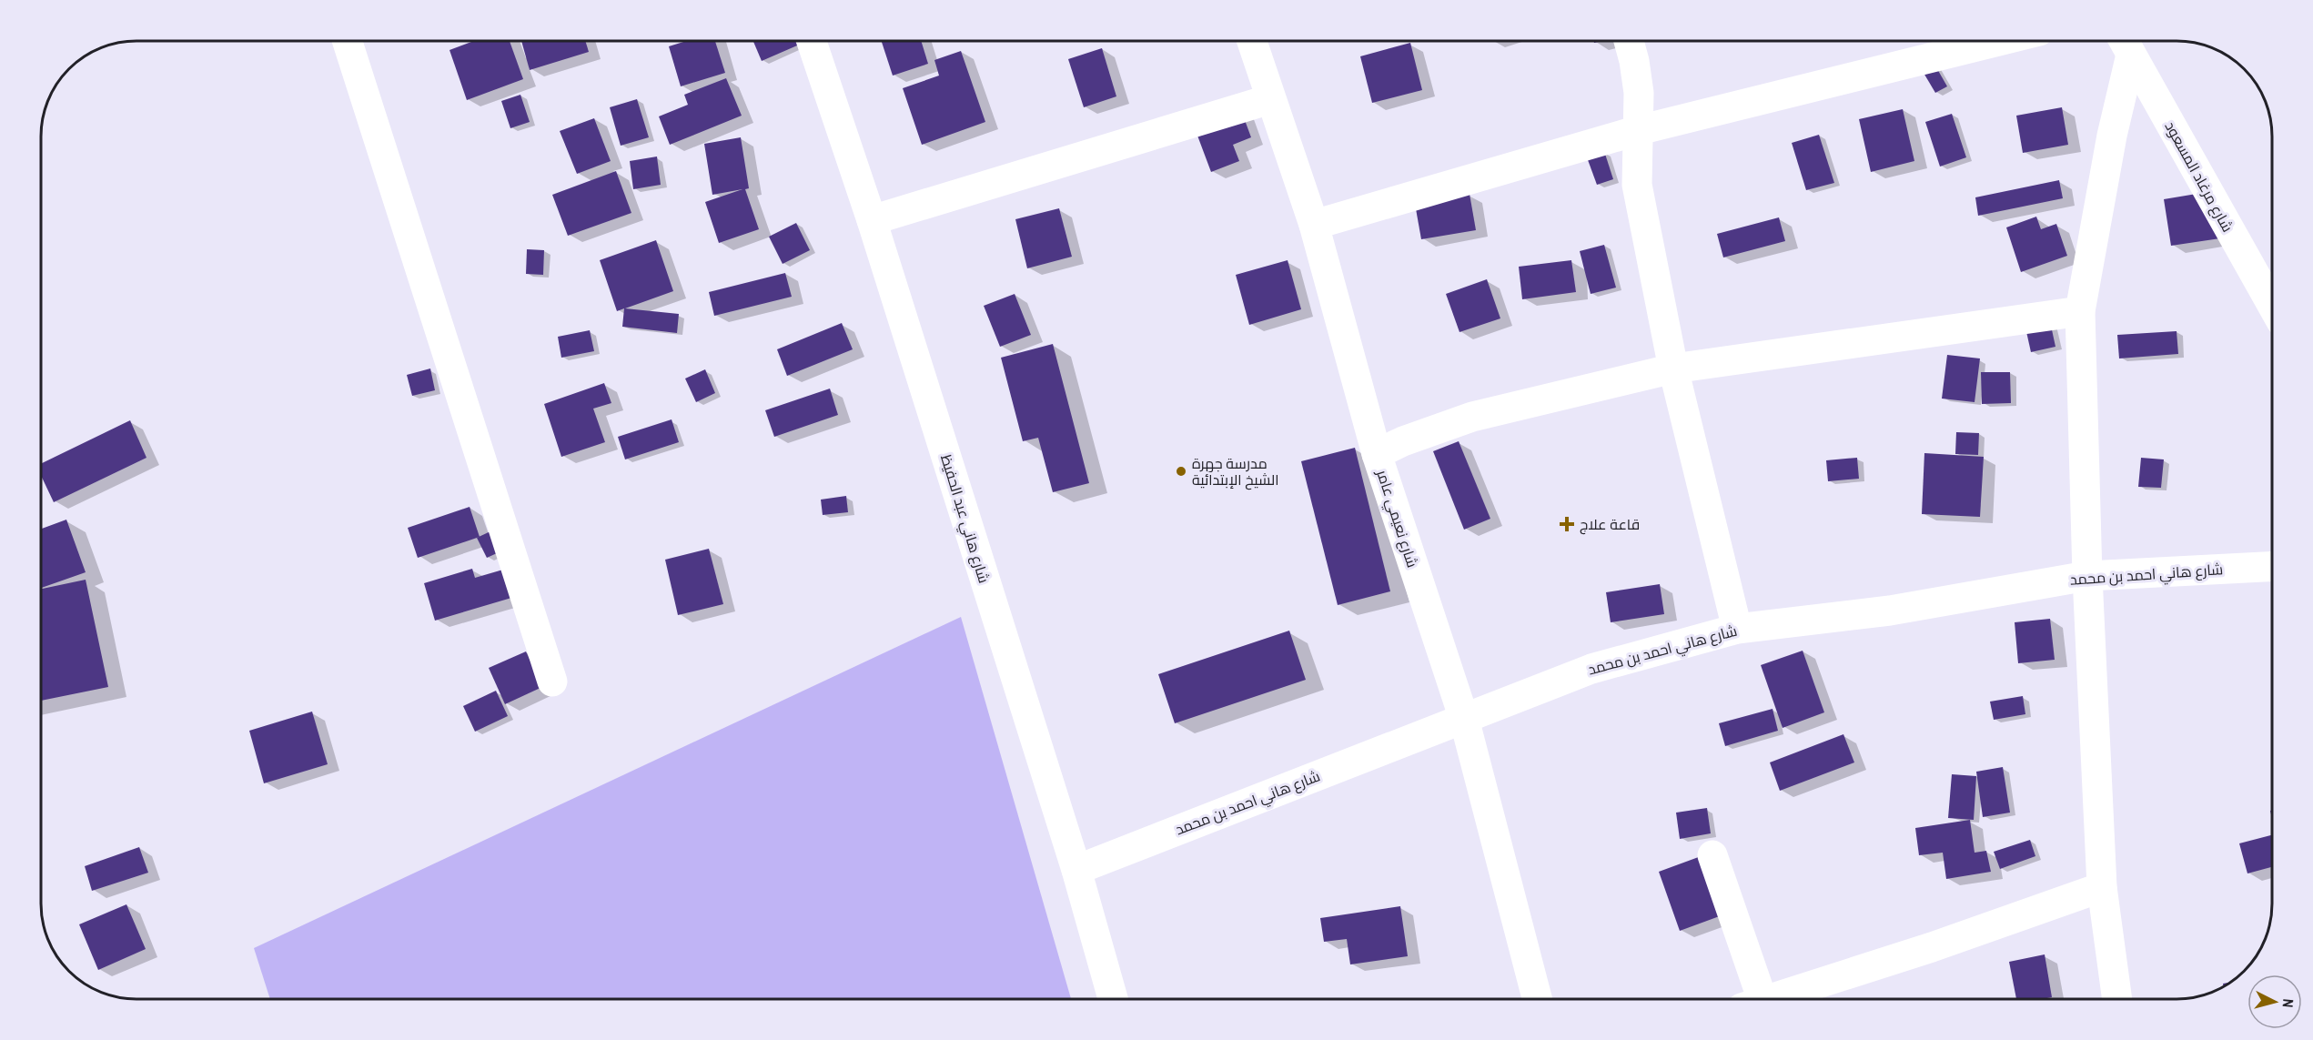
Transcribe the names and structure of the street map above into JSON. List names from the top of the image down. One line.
{"streets":{"street":["شارع مرغاد المسعود","شارع هاني عبد الحفيظ","شارع نعيمي عامر","شارع هاني احمد بن محمد"]},"crossings":[["شارع هاني عبد الحفيظ","شارع هاني احمد بن محمد"],["شارع نعيمي عامر","شارع هاني احمد بن محمد"]],"places":{"other":["مدرسة جهرة الشيخ الإبتدائية"],"health":["قاعة علاج"]},"north":"right"}
